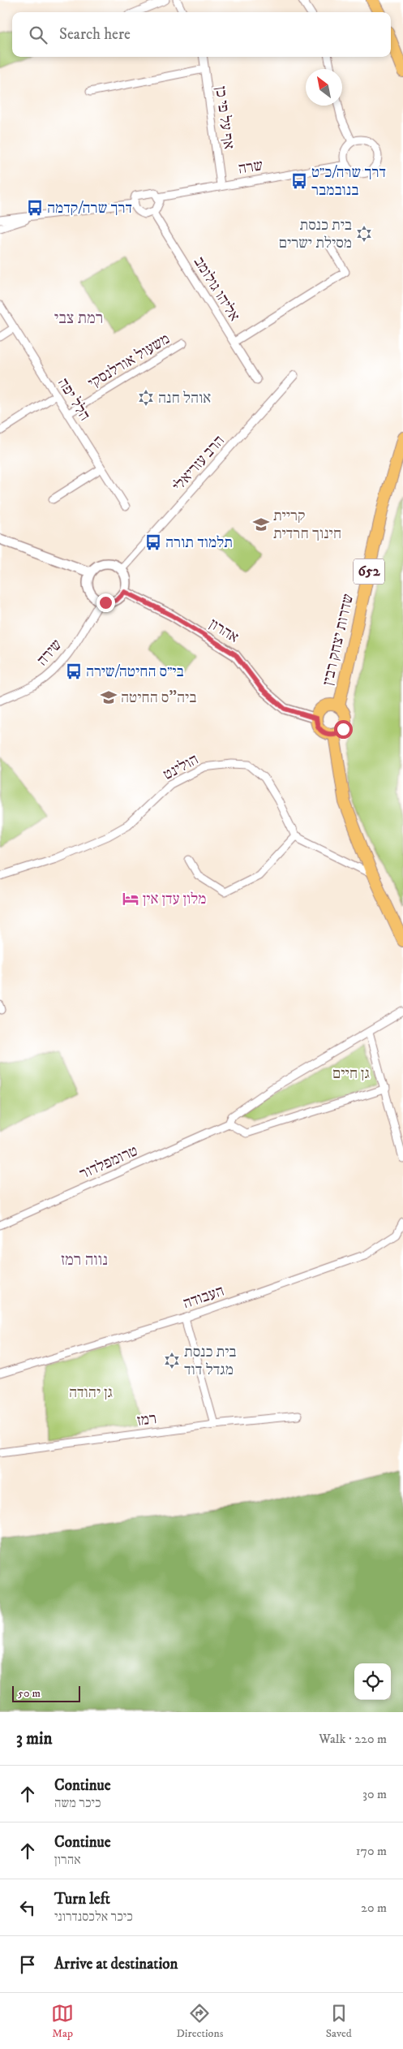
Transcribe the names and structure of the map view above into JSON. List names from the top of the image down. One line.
{"streets":{"main road":["652","שדרות יצחק רבין"],"street":["אף על פי כן","שרה","אליהו גולומב","משעול אורלנסקי","הלל יפה","הרב עזריאלי","אהרון","שירה","הולינט","טרומפלדור","העבודה","רמז"]},"crossings":[["אף על פי כן","שרה"],["שרה","אליהו גולומב"],["משעול אורלנסקי","הלל יפה"],["הרב עזריאלי","אהרון"],["הרב עזריאלי","שירה"],["אהרון","שדרות יצחק רבין"],["אהרון","שירה"]],"districts":["רמת צבי","נווה רמז"],"parks":["גן חיים","גן יהודה"],"places":{"bus stop":["דרך שרה/כ״ט בנובמבר","דרך שרה/קדמה","תלמוד תורה","בי״ס החיטה/שירה"],"synagogue":["בית כנסת מסילת ישרים","אוהל חנה","בית כנסת מגדל דוד"],"school or university":["קריית חינוך חרדית","ביה\"ס החיטה"],"hotel":["מלון עדן אין"]},"scale_bar":"50 m","north":"top left","page":{"search":"Search here","scale":"50 m","heading":["3 min","Walk · 220 m"],"list":[["Continue","כיכר משה","30 m"],["Continue","אהרון","170 m"],["Turn left","כיכר אלכסנדרוני","20 m"],"Arrive at destination"],"nav":["Map","Directions","Saved"]}}
